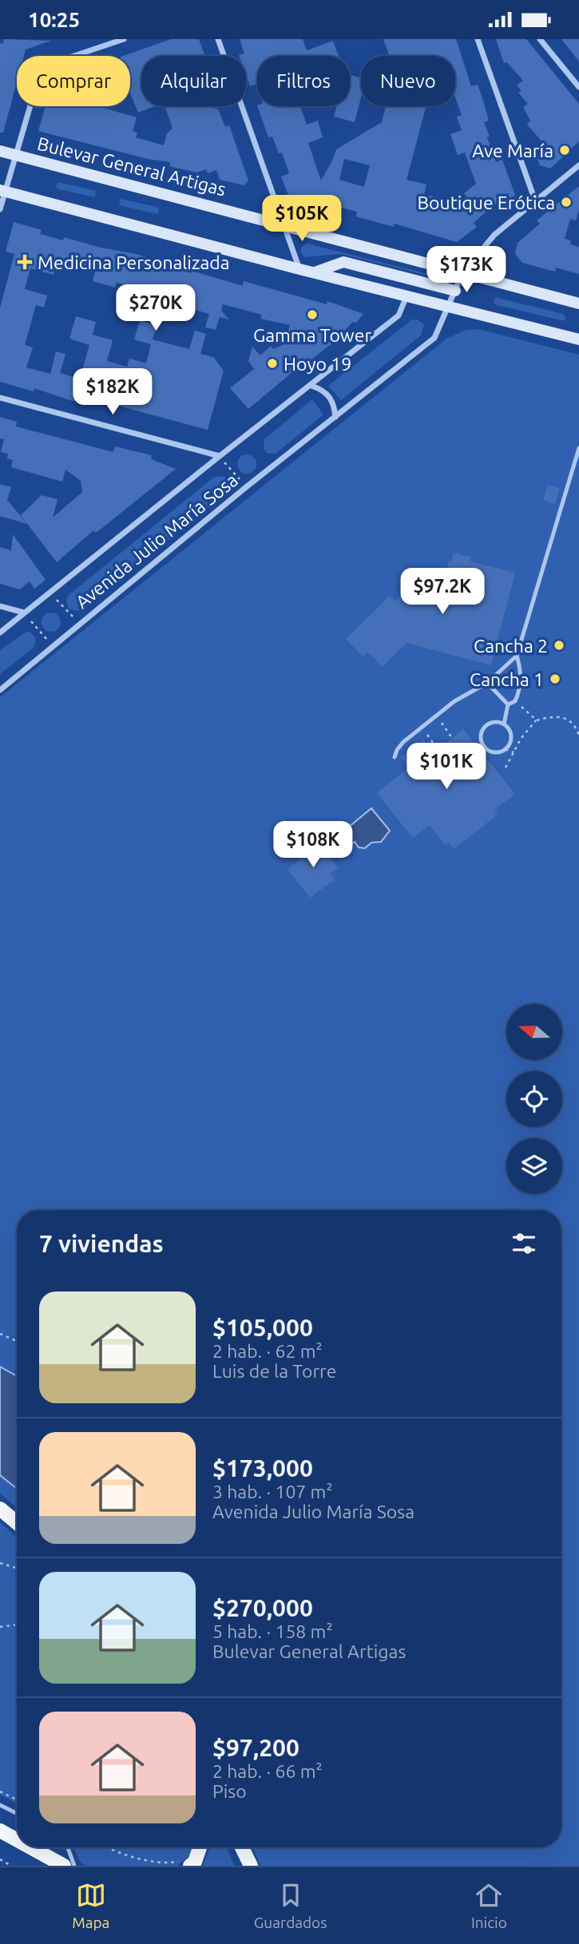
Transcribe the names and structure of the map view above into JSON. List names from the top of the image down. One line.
{"streets":{"main road":["Bulevar General Artigas"],"street":["Avenida Julio María Sosa"]},"crossings":[["Bulevar General Artigas","Avenida Julio María Sosa"]],"places":{"other":["Ave María","Boutique Erótica","Gamma Tower","Hoyo 19","Cancha 2","Cancha 1"],"health":["Medicina Personalizada"]},"north":"left","page":{"status":"10:25","chip":["Comprar","Alquilar","Filtros","Nuevo"],"price":["$105K","$173K","$270K","$182K","$97.2K","$101K","$108K"],"heading":"7 viviendas","list":[{"name":"$105,000","note":"2 hab. · 62 m² · Luis de la Torre"},{"name":"$173,000","note":"3 hab. · 107 m² · Avenida Julio María Sosa"},{"name":"$270,000","note":"5 hab. · 158 m² · Bulevar General Artigas"},{"name":"$97,200","note":"2 hab. · 66 m² · Piso"}],"tabs":["Mapa","Guardados","Inicio"]}}
